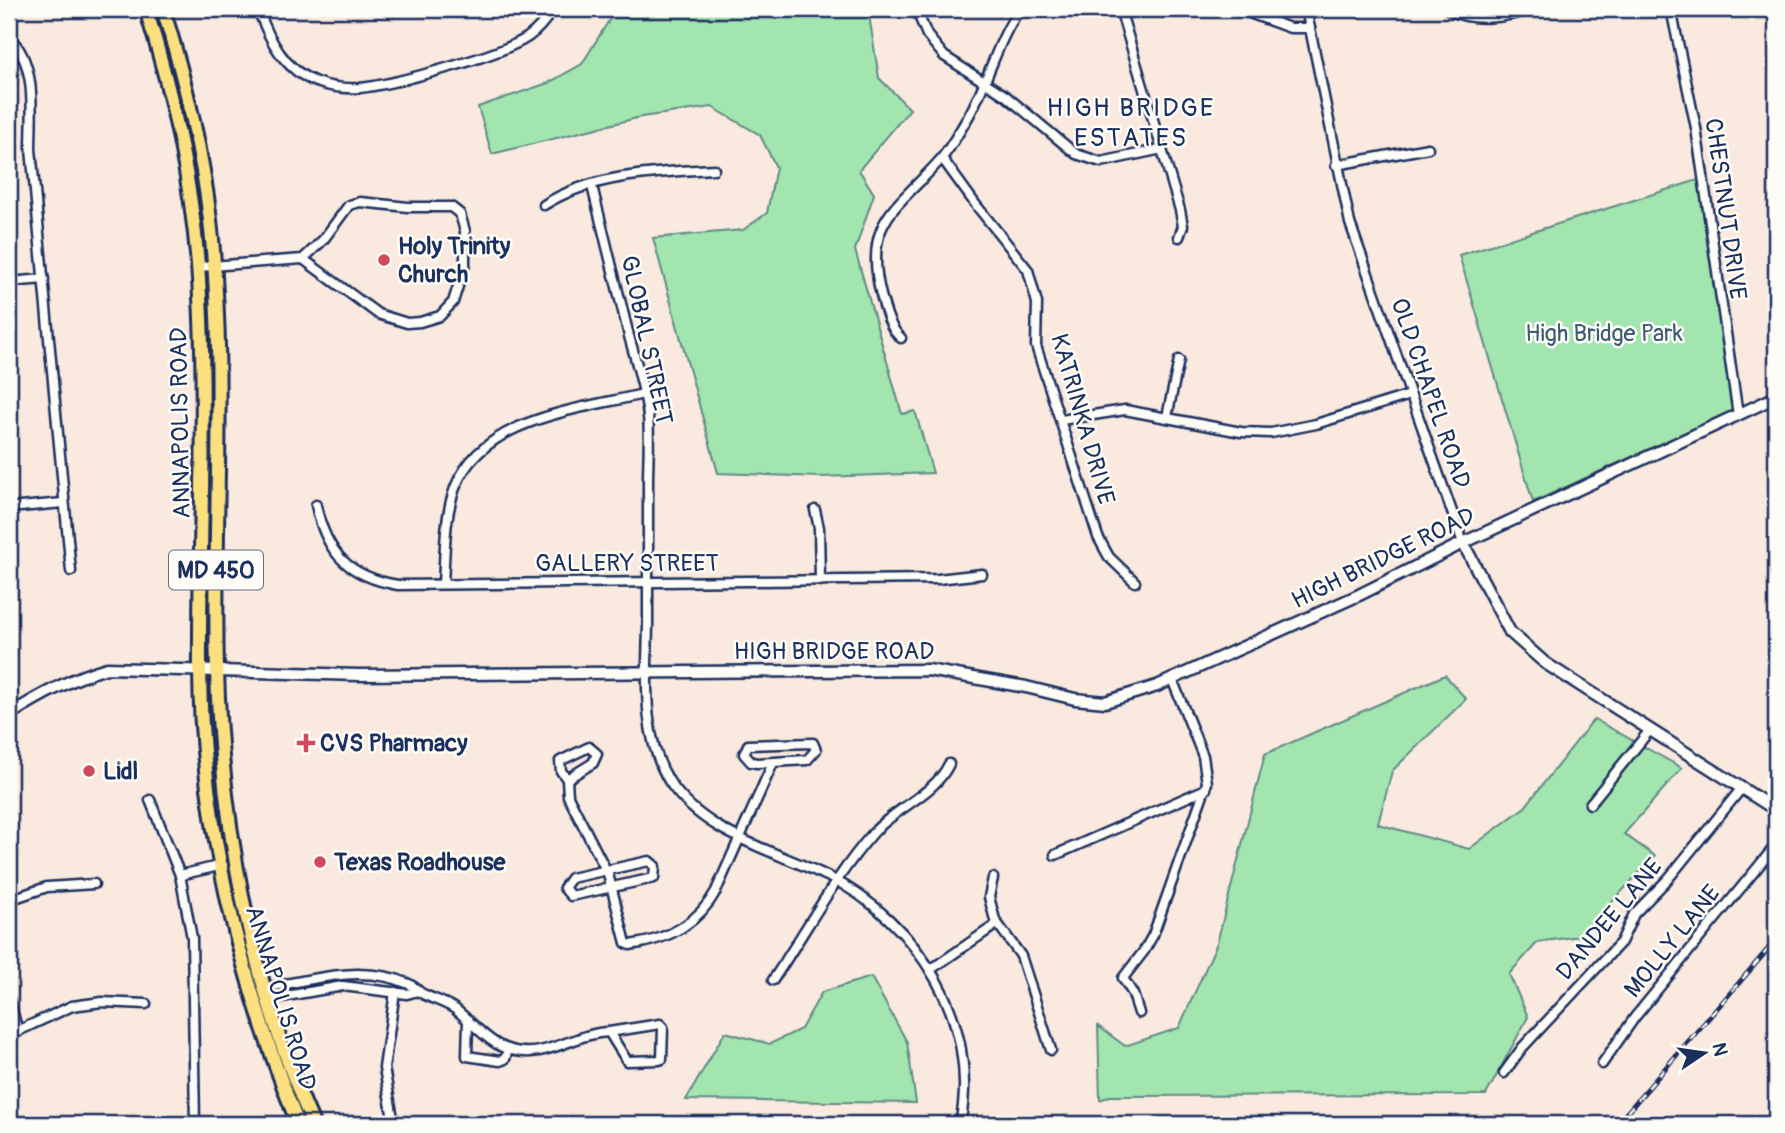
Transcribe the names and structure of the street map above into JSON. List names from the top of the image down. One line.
{"streets":{"main road":["ANNAPOLIS ROAD","MD 450"],"street":["CHESTNUT DRIVE","GLOBAL STREET","OLD CHAPEL ROAD","KATRINKA DRIVE","HIGH BRIDGE ROAD","GALLERY STREET","DANDEE LANE","MOLLY LANE"]},"crossings":[["CHESTNUT DRIVE","HIGH BRIDGE ROAD"],["GLOBAL STREET","HIGH BRIDGE ROAD"],["GLOBAL STREET","GALLERY STREET"],["OLD CHAPEL ROAD","HIGH BRIDGE ROAD"],["OLD CHAPEL ROAD","DANDEE LANE"],["ANNAPOLIS ROAD","HIGH BRIDGE ROAD"]],"districts":["HIGH BRIDGE ESTATES"],"parks":["High Bridge Park"],"places":{"other":["Holy Trinity Church","Lidl","Texas Roadhouse"],"health":["CVS Pharmacy"]},"north":"right"}
